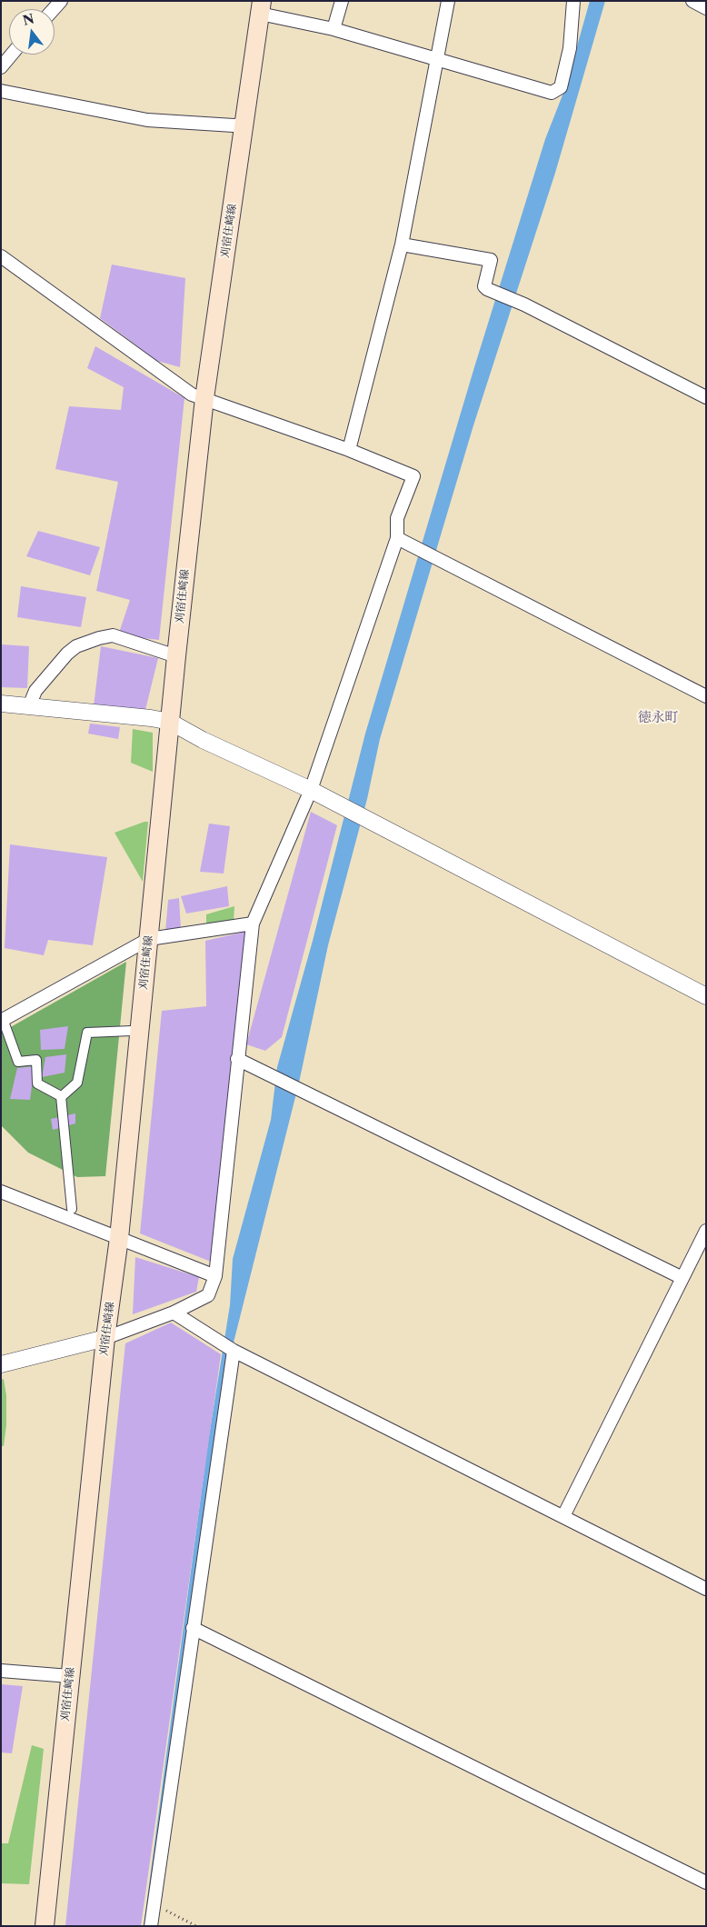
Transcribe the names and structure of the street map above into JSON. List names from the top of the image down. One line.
{"streets":{"main road":["刈宿住崎線"]},"districts":["徳永町"],"north":"top"}
